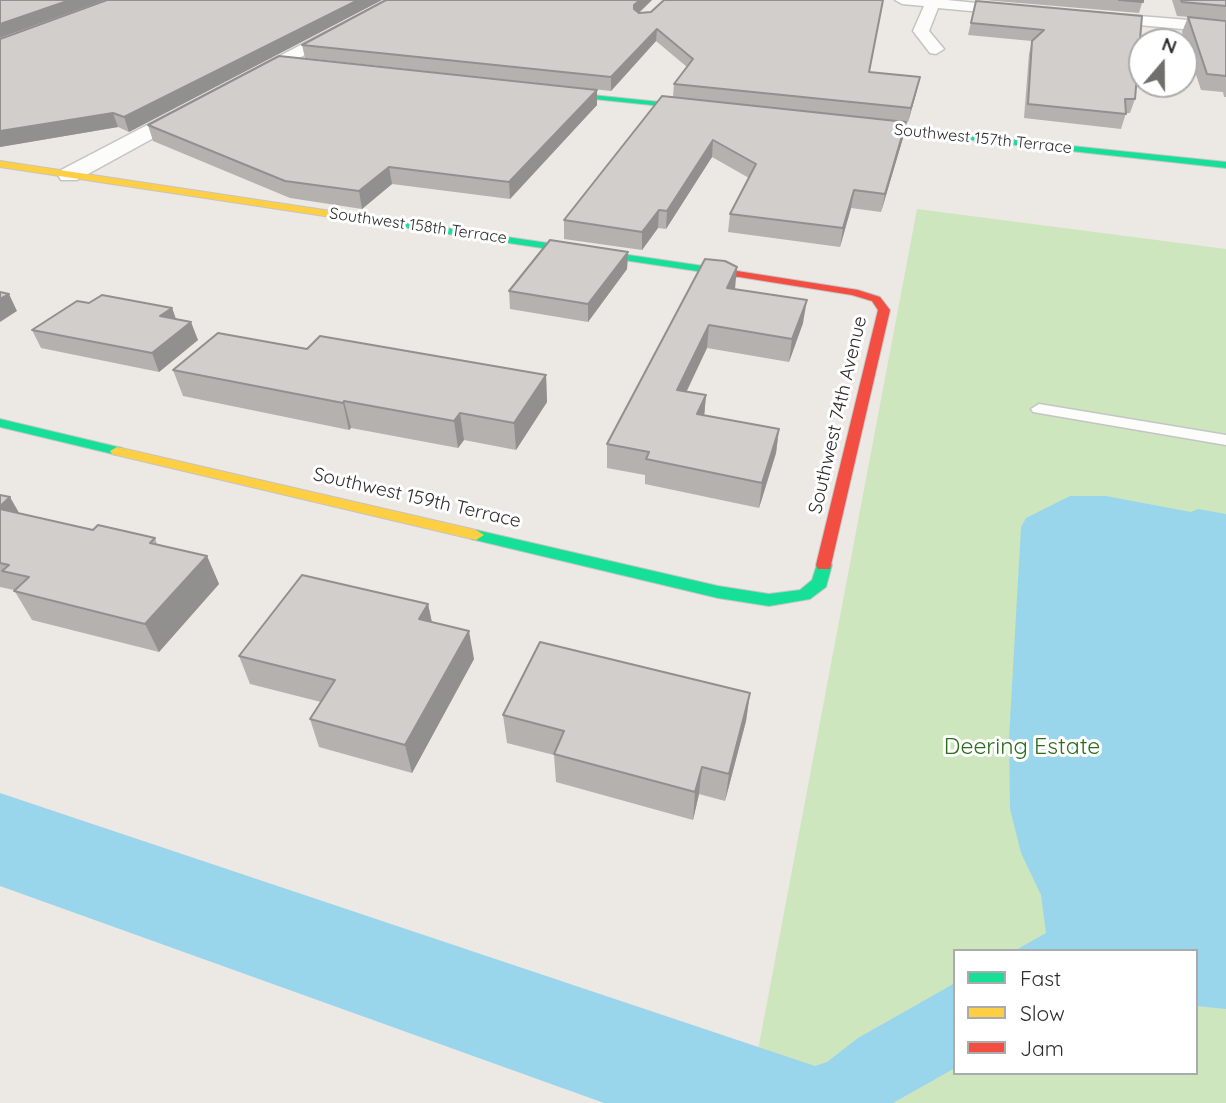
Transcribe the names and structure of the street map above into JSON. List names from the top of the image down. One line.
{"streets":{"street":["Southwest 157th Terrace","Southwest 158th Terrace","Southwest 74th Avenue","Southwest 159th Terrace"]},"crossings":[["Southwest 158th Terrace","Southwest 74th Avenue"],["Southwest 74th Avenue","Southwest 159th Terrace"]],"parks":["Deering Estate"],"legend":["Fast","Slow","Jam"],"north":"top"}
